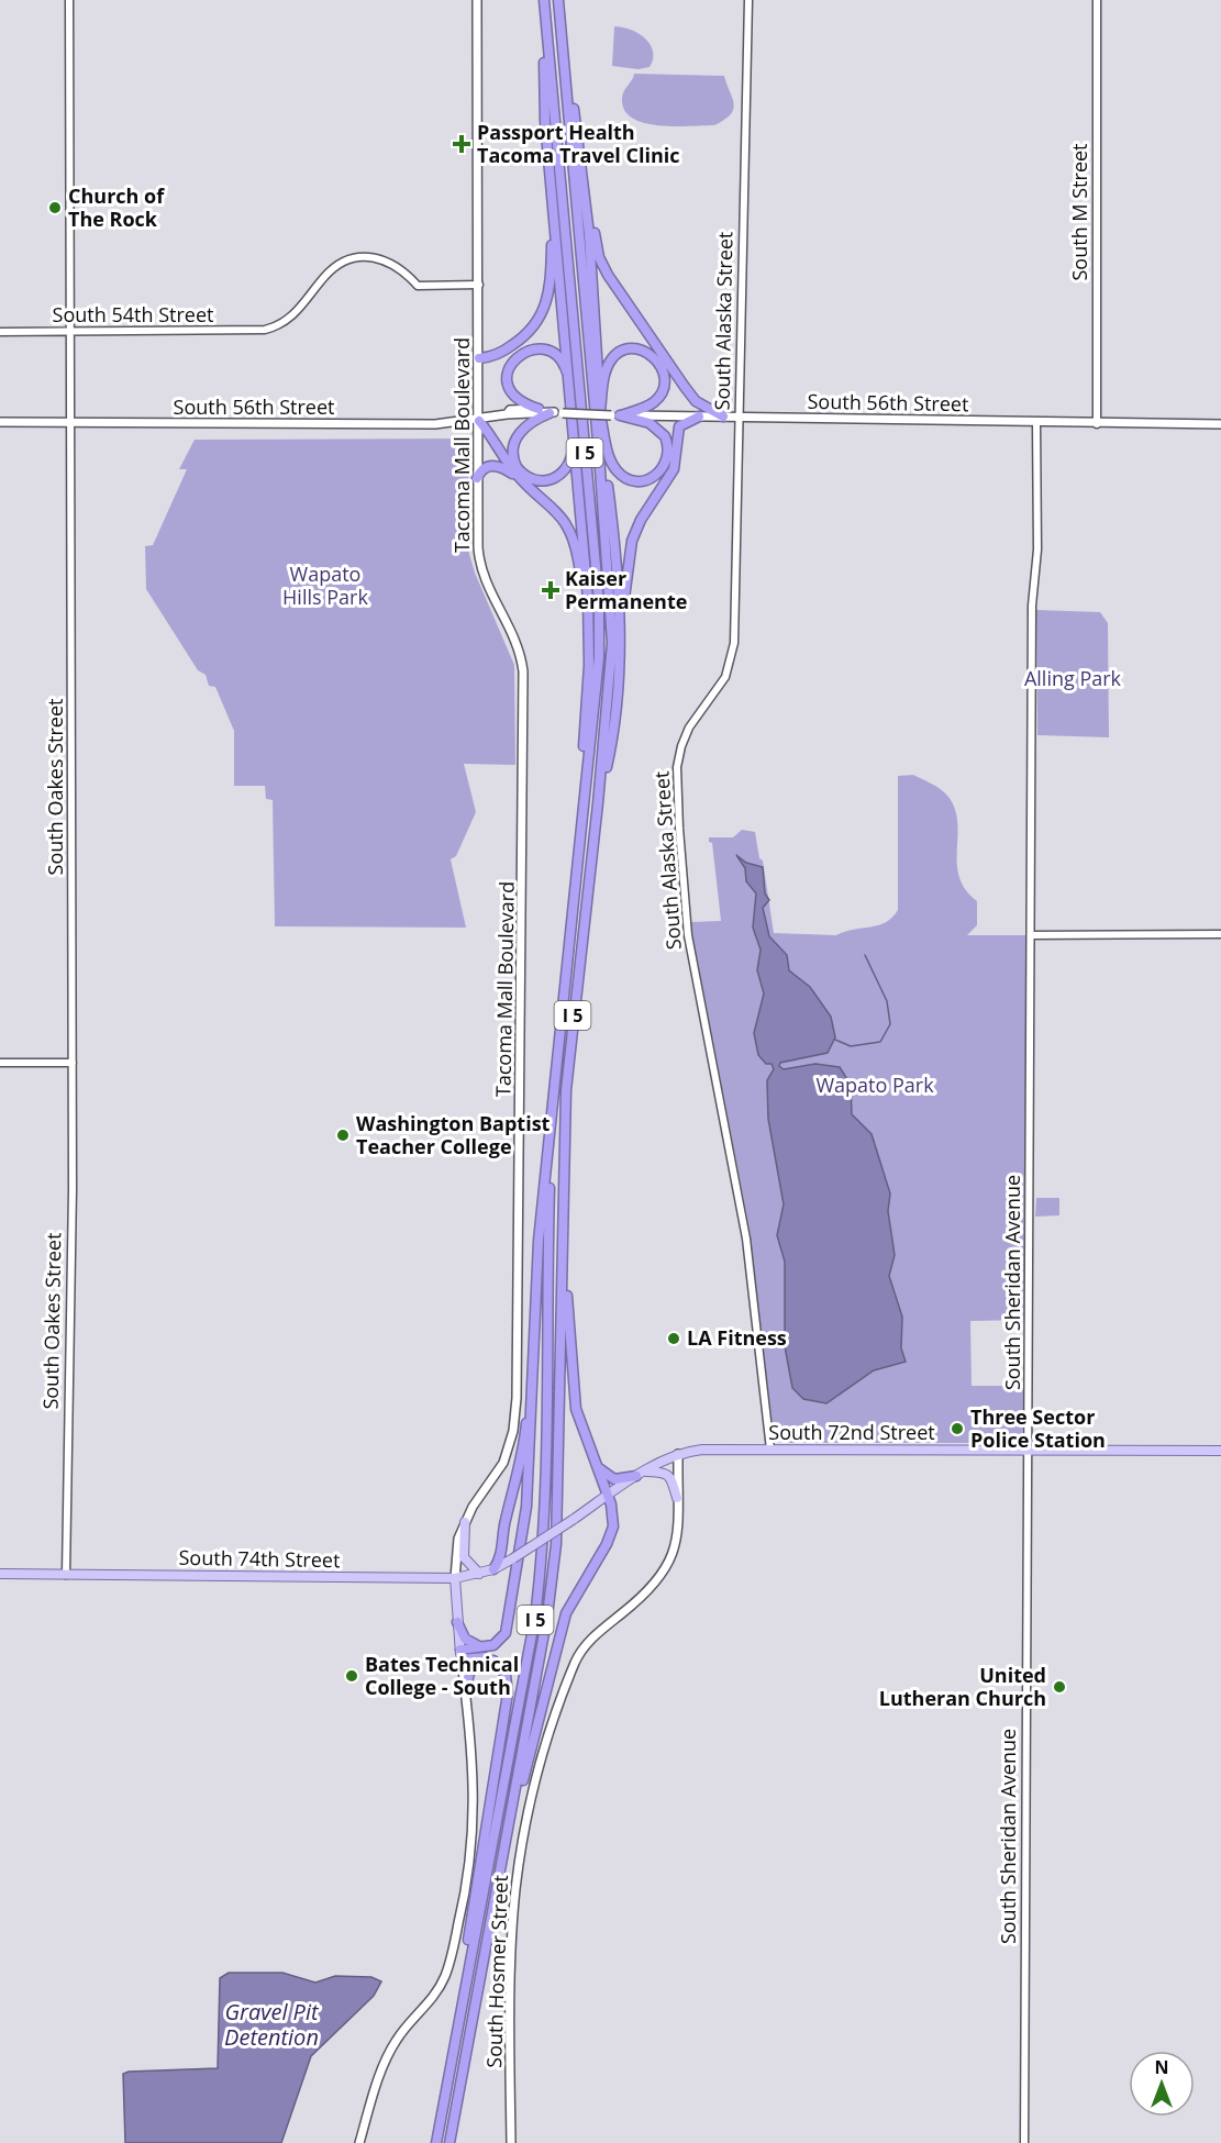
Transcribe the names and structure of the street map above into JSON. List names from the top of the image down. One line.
{"streets":{"highway":["I 5"],"main road":["South 56th Street","Tacoma Mall Boulevard","South 72nd Street","South 74th Street","South Hosmer Street"],"street":["South M Street","South 54th Street","South Alaska Street","South Oakes Street","South Sheridan Avenue"]},"crossings":[["South M Street","South 56th Street"],["South 54th Street","Tacoma Mall Boulevard"],["South 54th Street","South Oakes Street"],["South Alaska Street","South 56th Street"],["South Alaska Street","South 72nd Street"],["South 56th Street","Tacoma Mall Boulevard"],["South 56th Street","South Oakes Street"],["South 56th Street","South Sheridan Avenue"],["Tacoma Mall Boulevard","South 74th Street"],["South Oakes Street","South 74th Street"],["South Sheridan Avenue","South 72nd Street"],["South 72nd Street","South 74th Street"],["South 72nd Street","South Hosmer Street"]],"water":["Gravel Pit Detention"],"parks":["Wapato Hills Park","Alling Park","Wapato Park"],"places":{"health":["Passport Health Tacoma Travel Clinic","Kaiser Permanente"],"other":["Church of The Rock","Washington Baptist Teacher College","LA Fitness","Three Sector Police Station","Bates Technical College - South","United Lutheran Church"]},"north":"top"}
